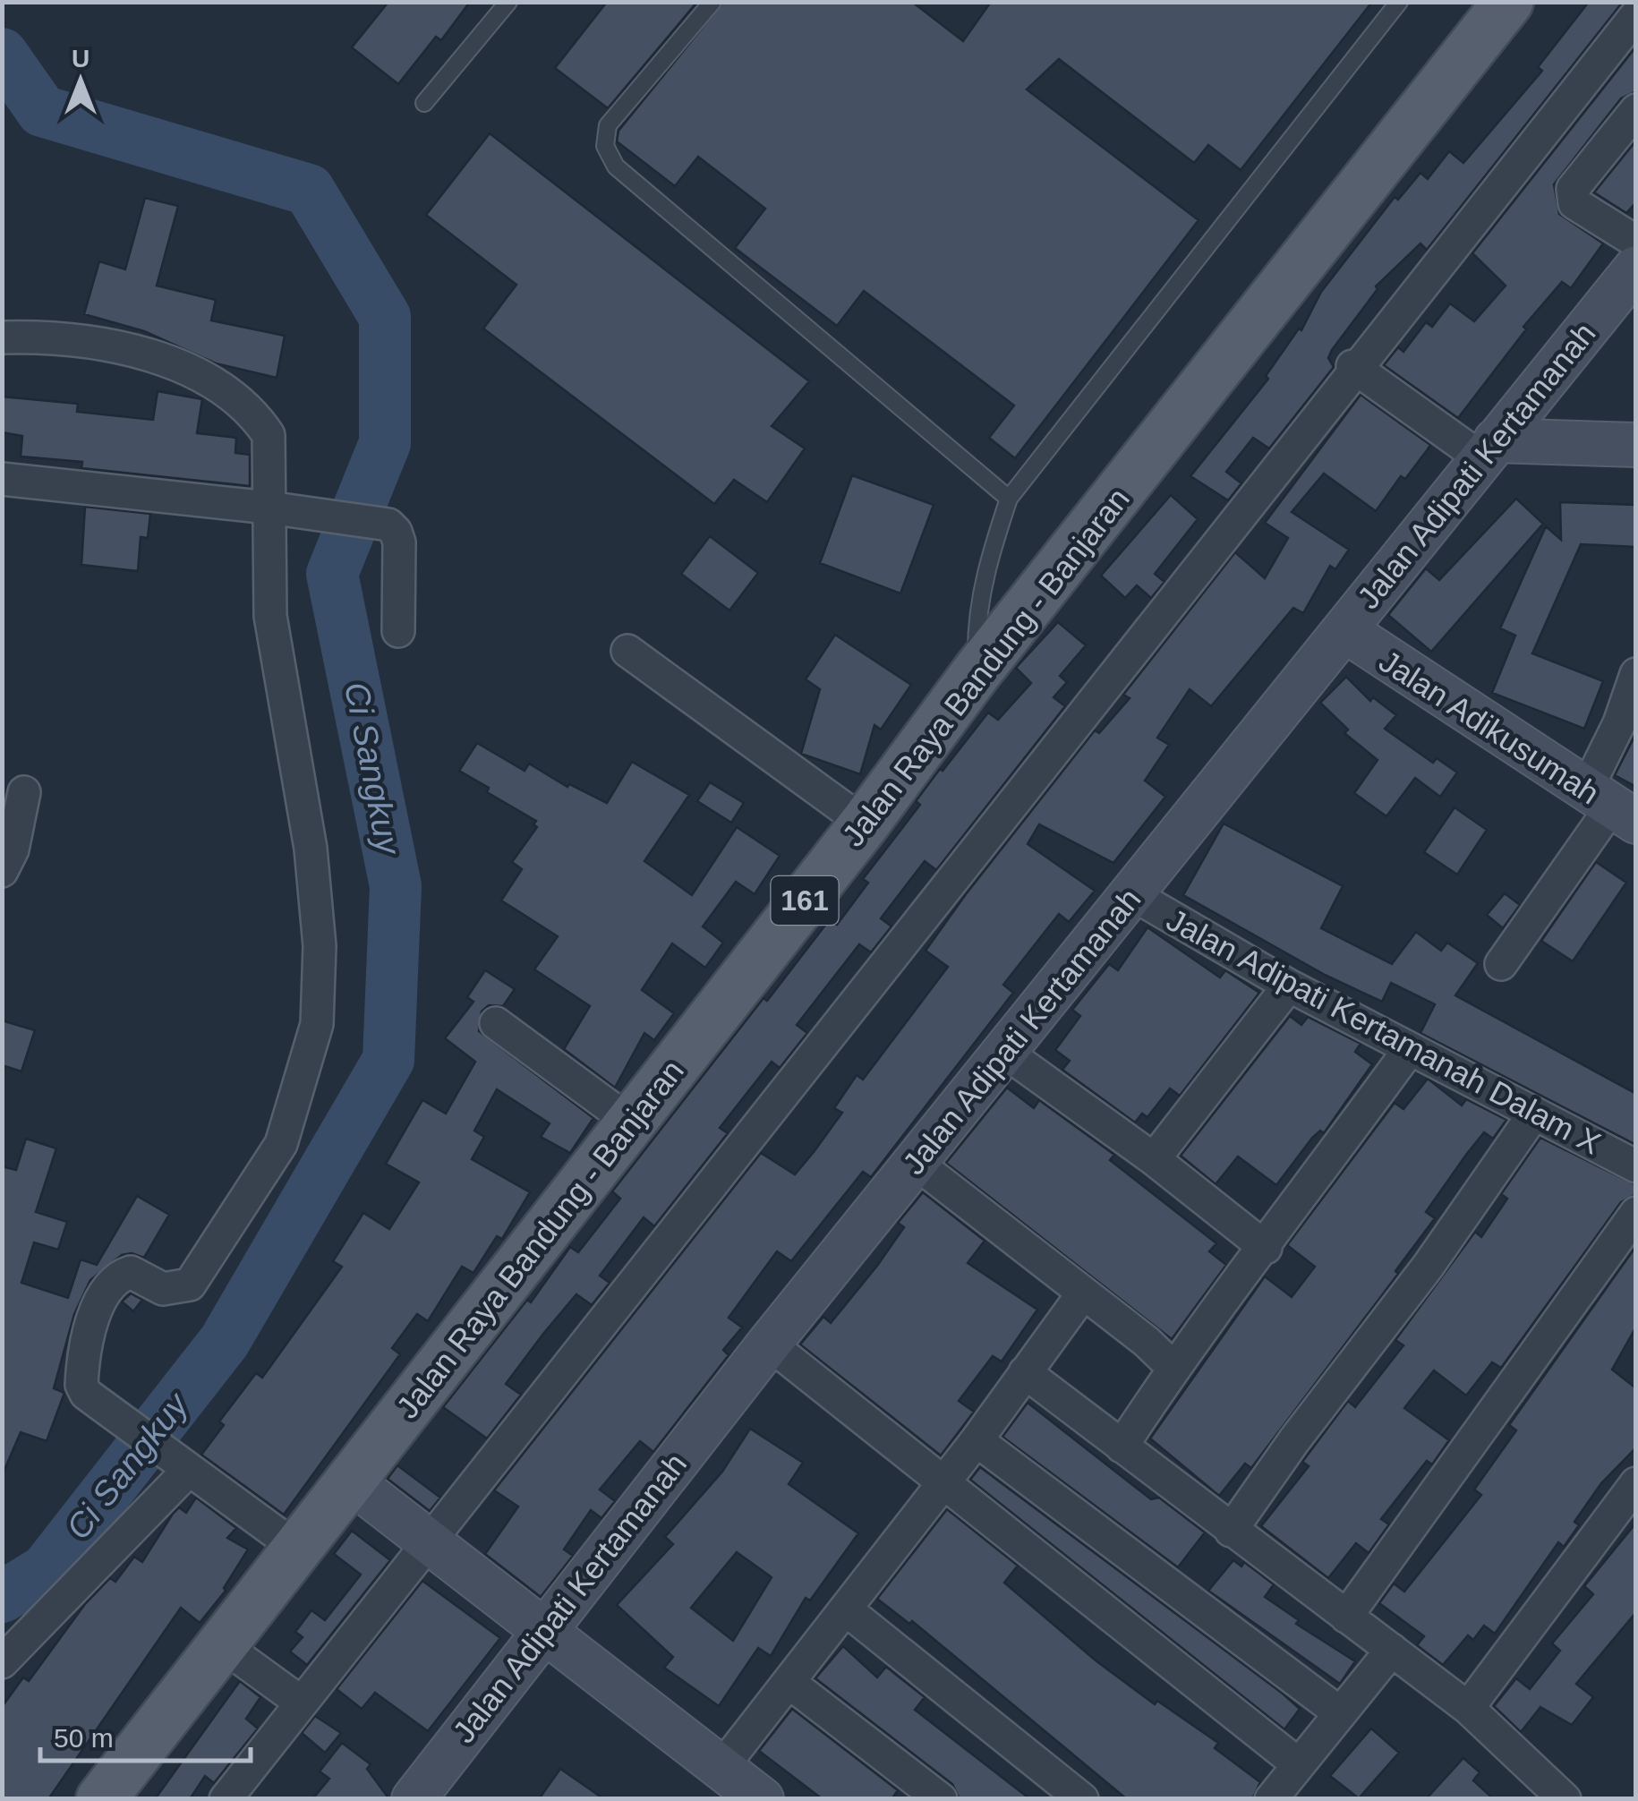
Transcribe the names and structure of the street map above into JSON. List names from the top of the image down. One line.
{"streets":{"main road":["Jalan Adipati Kertamanah","Jalan Raya Bandung - Banjaran","Jalan Adikusumah","161"],"street":["Jalan Adipati Kertamanah Dalam X"]},"crossings":[["Jalan Adipati Kertamanah","Jalan Adikusumah"],["Jalan Adipati Kertamanah","Jalan Adipati Kertamanah Dalam X"]],"water":["Ci Sangkuy"],"scale_bar":"50 m","north":"top"}
